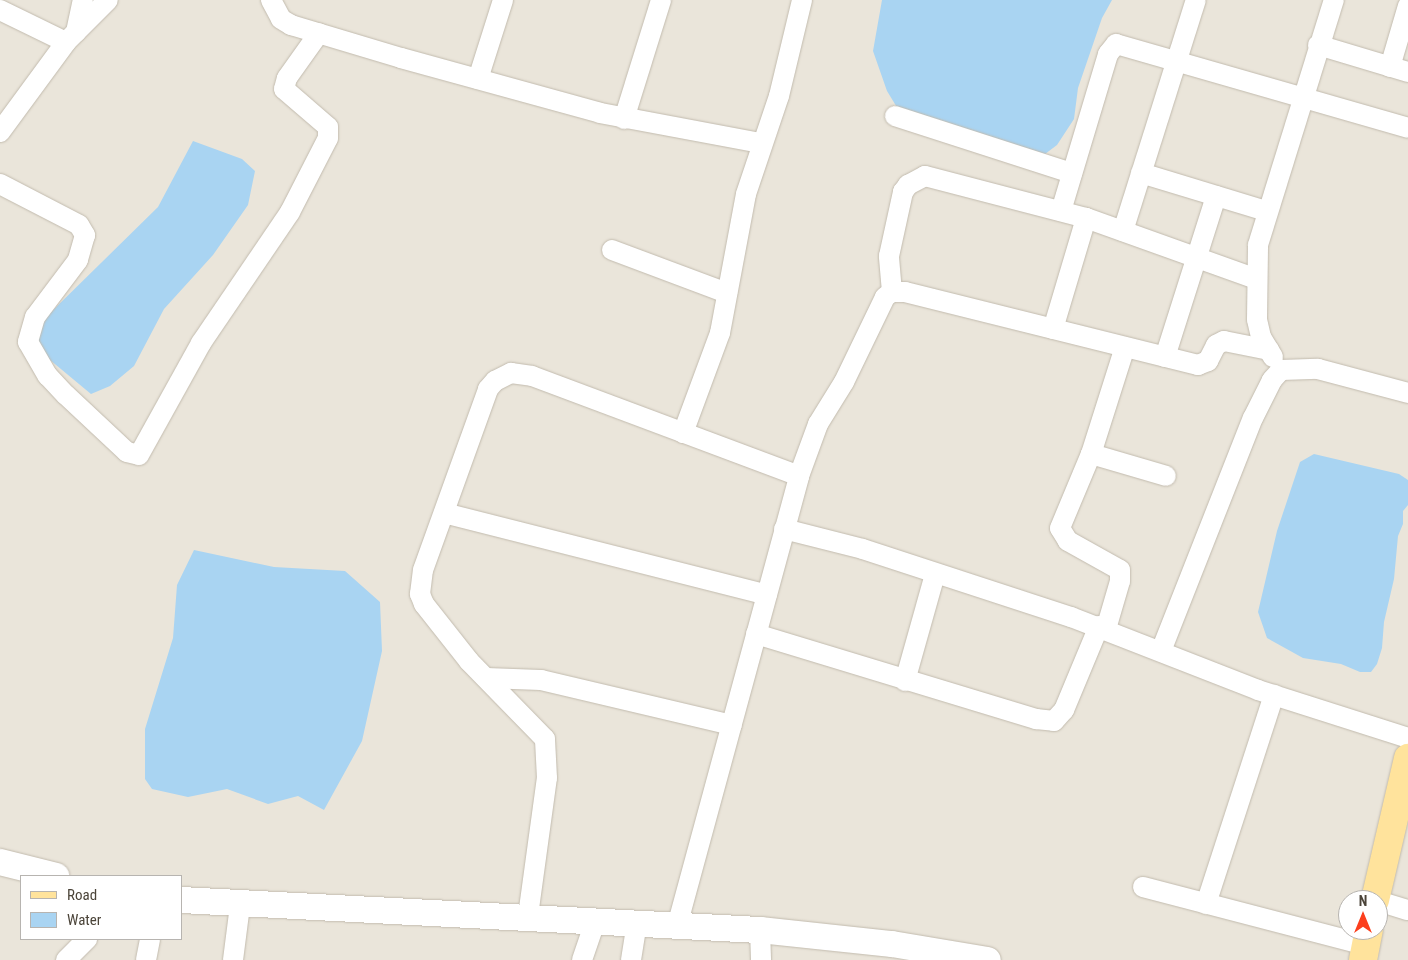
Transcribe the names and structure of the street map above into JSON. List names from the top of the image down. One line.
{"legend":["Road","Water"],"north":"top"}
